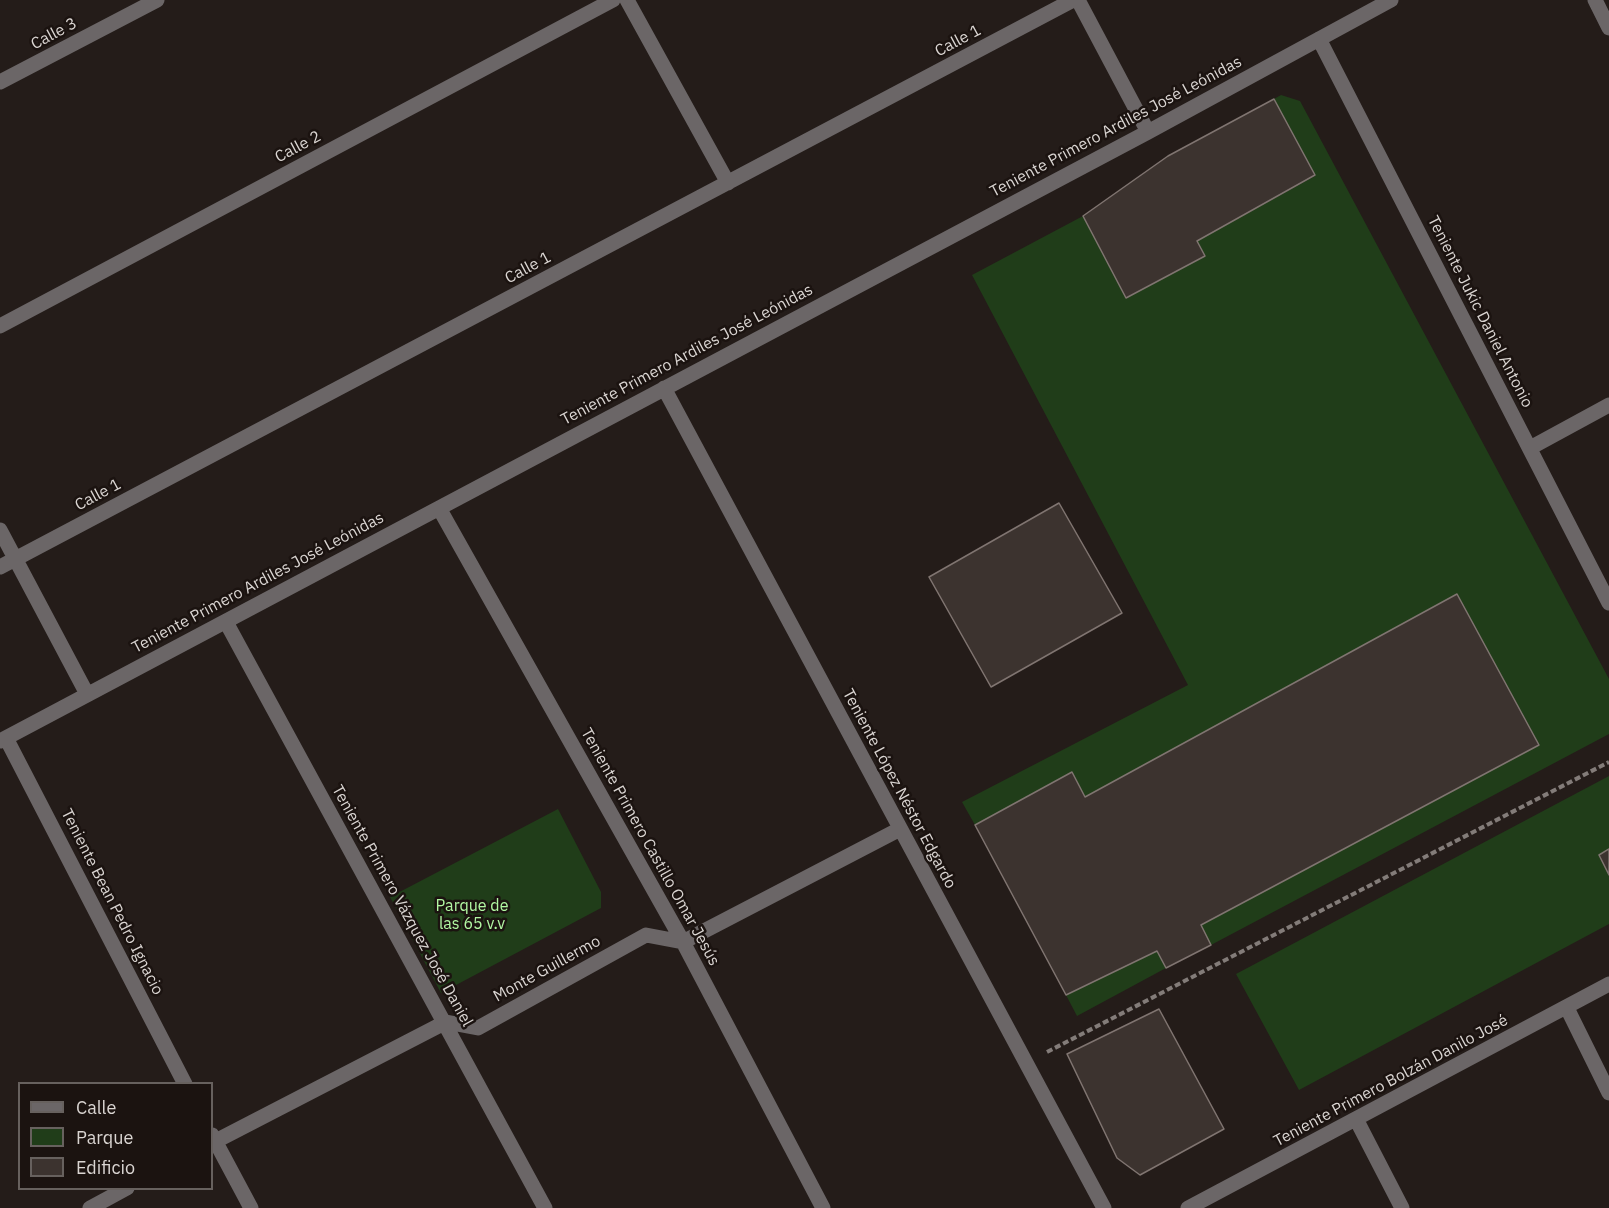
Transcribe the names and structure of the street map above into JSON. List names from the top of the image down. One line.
{"streets":{"street":["Calle 3","Calle 1","Teniente Primero Ardiles José Leónidas","Calle 2","Teniente Jukic Daniel Antonio","Teniente López Néstor Edgardo","Teniente Primero Castillo Omar Jesús","Teniente Bean Pedro Ignacio","Teniente Primero Vázquez José Daniel","Monte Guillermo","Teniente Primero Bolzán Danilo José"]},"crossings":[["Teniente Primero Ardiles José Leónidas","Teniente Jukic Daniel Antonio"],["Teniente Primero Ardiles José Leónidas","Teniente López Néstor Edgardo"],["Teniente Primero Ardiles José Leónidas","Teniente Primero Castillo Omar Jesús"],["Teniente Primero Ardiles José Leónidas","Teniente Bean Pedro Ignacio"],["Teniente Primero Ardiles José Leónidas","Teniente Primero Vázquez José Daniel"],["Teniente Primero Castillo Omar Jesús","Monte Guillermo"],["Teniente Primero Vázquez José Daniel","Monte Guillermo"]],"parks":["Parque de las 65 v.v"],"legend":["Calle","Parque","Edificio"]}
